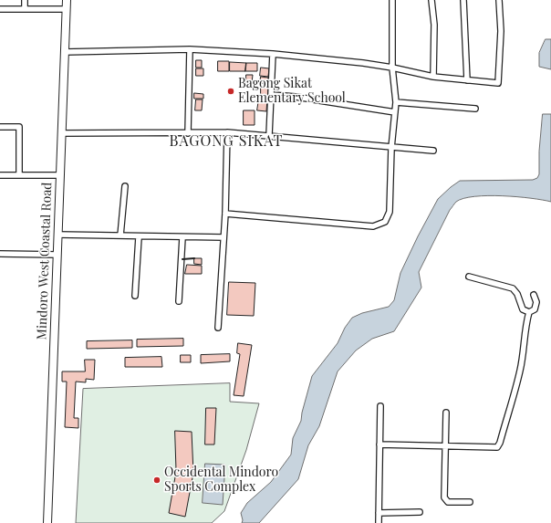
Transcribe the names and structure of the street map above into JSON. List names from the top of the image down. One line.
{"streets":{"main road":["Mindoro West Coastal Road"]},"districts":["BAGONG SIKAT"],"places":["Bagong Sikat Elementary School","Occidental Mindoro Sports Complex"]}
